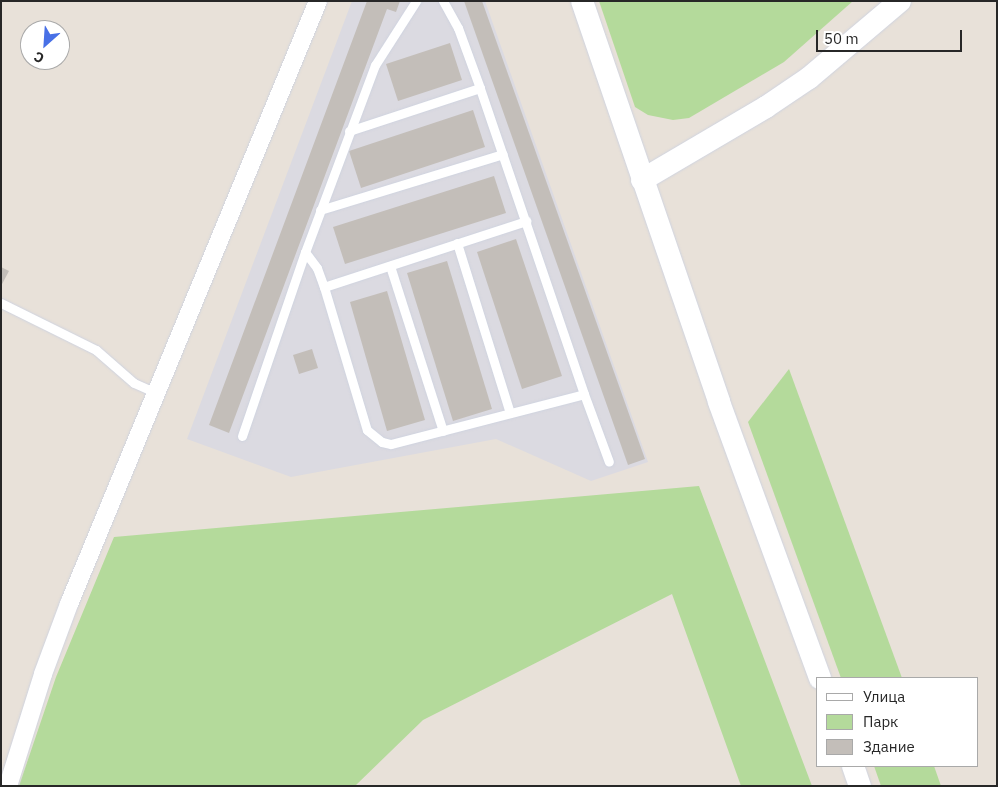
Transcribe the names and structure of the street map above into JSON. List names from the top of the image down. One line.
{"legend":["Улица","Парк","Здание"],"scale_bar":"50 m","north":"bottom left"}
